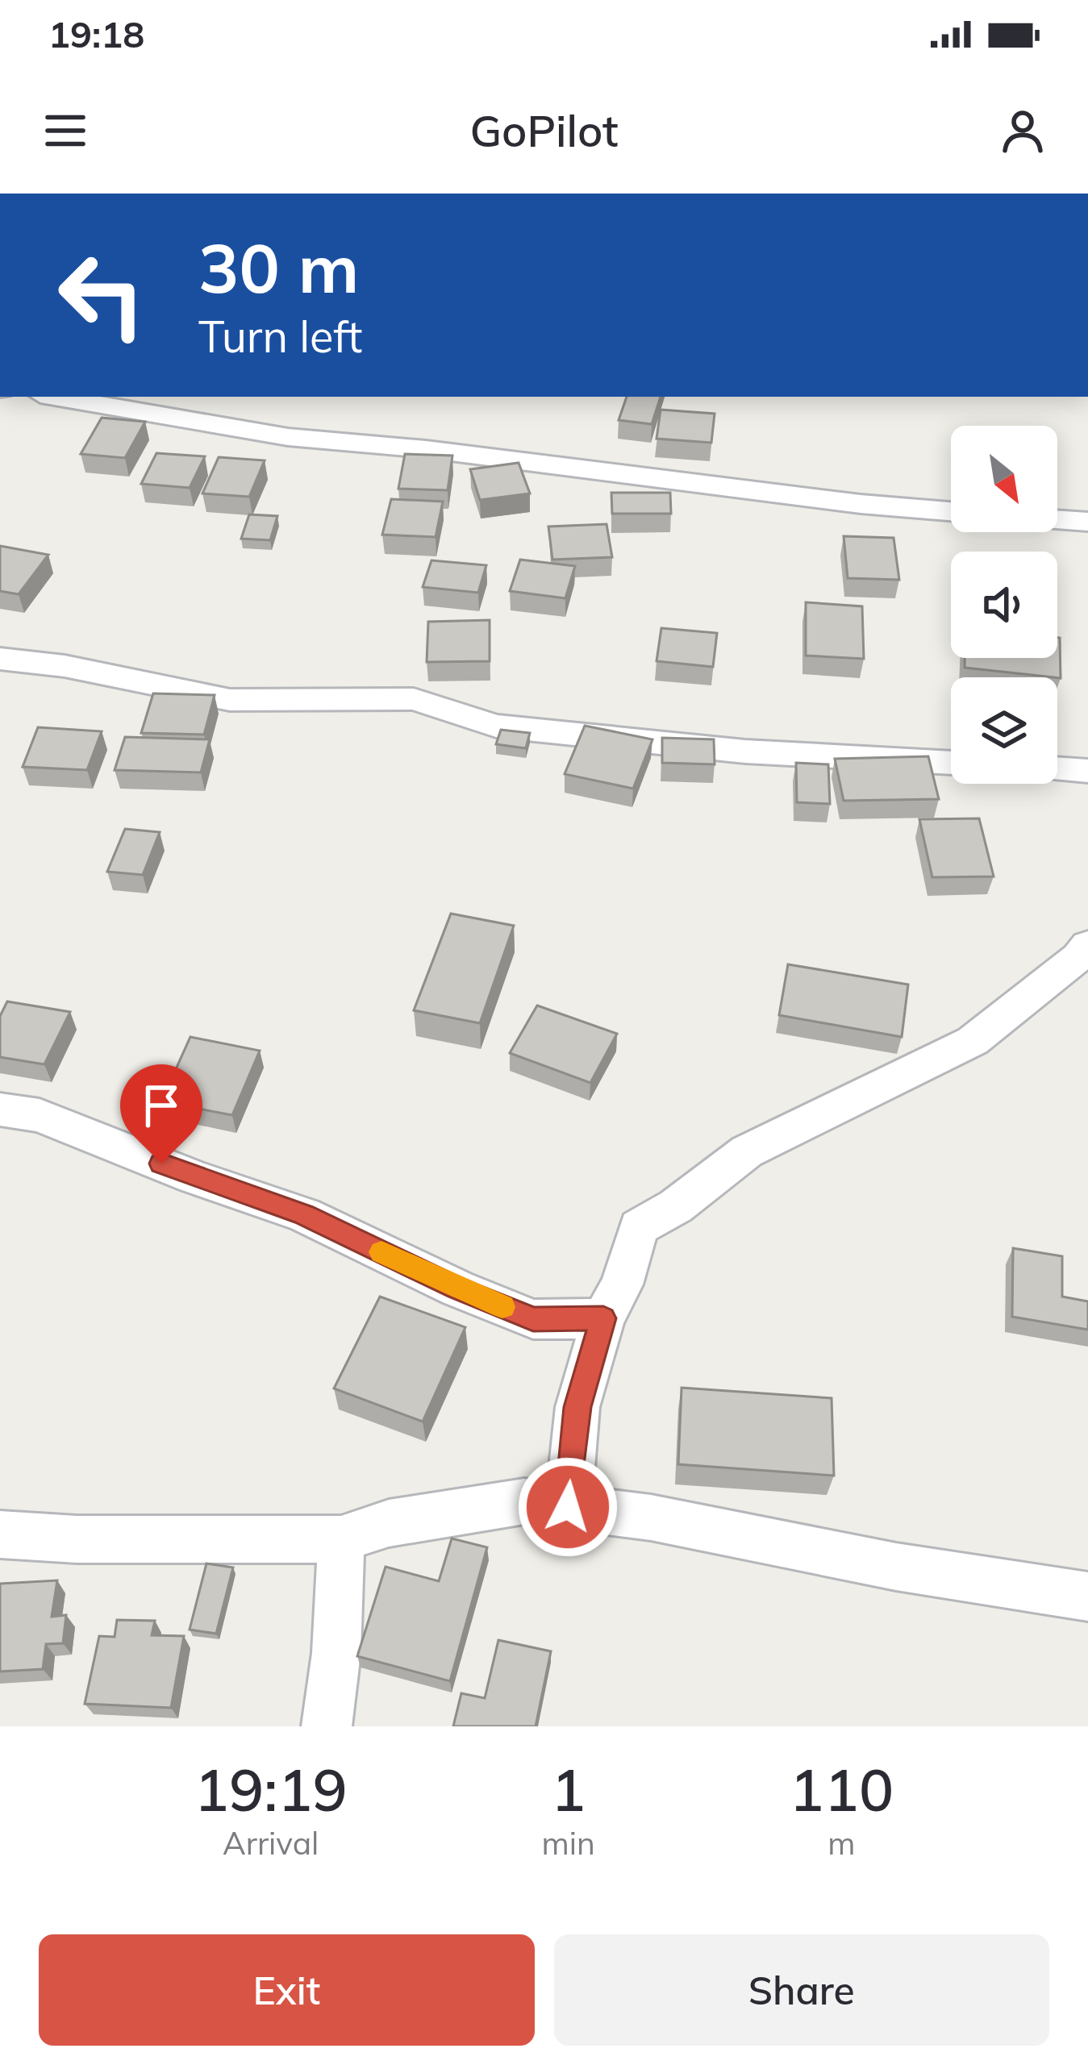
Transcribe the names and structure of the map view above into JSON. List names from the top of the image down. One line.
{"north":"bottom right","page":{"status":"19:18","header":"GoPilot","turn":["30 m","Turn left"],"eta":["19:19","Arrival","1","min","110","m"],"buttons":["Exit","Share"]}}
